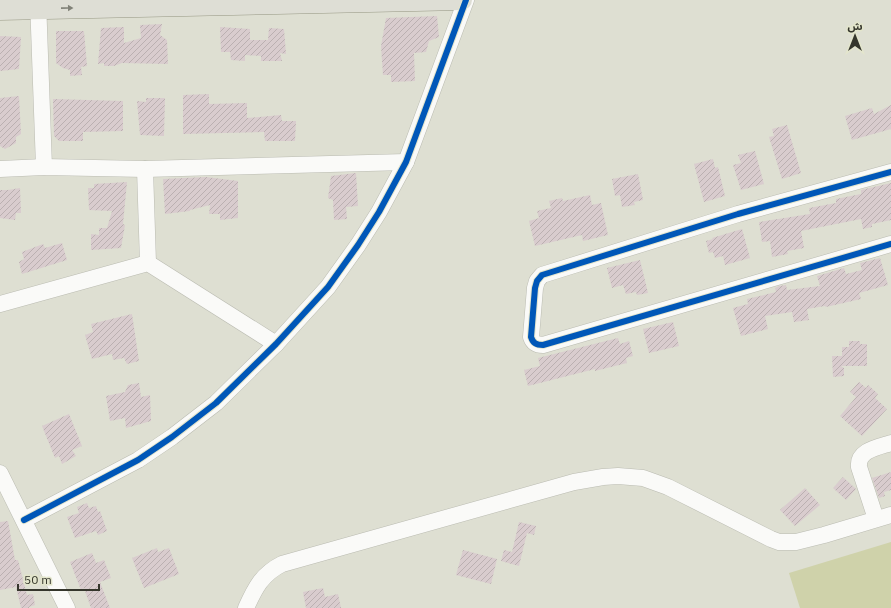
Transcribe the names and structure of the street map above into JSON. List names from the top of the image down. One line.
{"scale_bar":"50 m","north":"top"}
